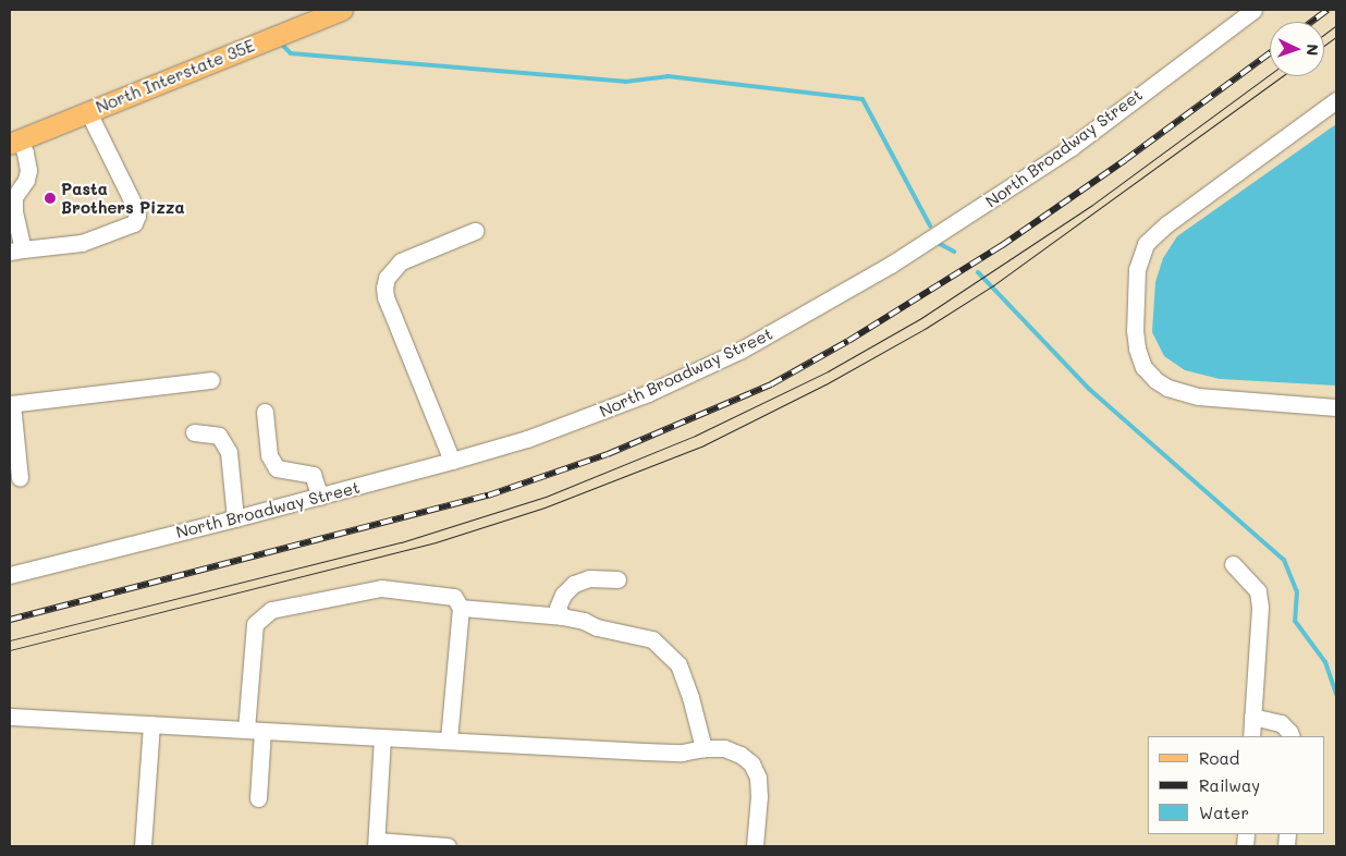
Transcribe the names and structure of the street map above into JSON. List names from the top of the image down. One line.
{"streets":{"main road":["North Interstate 35E"],"street":["North Broadway Street"]},"places":["Pasta Brothers Pizza"],"legend":["Road","Railway","Water"],"north":"right"}
